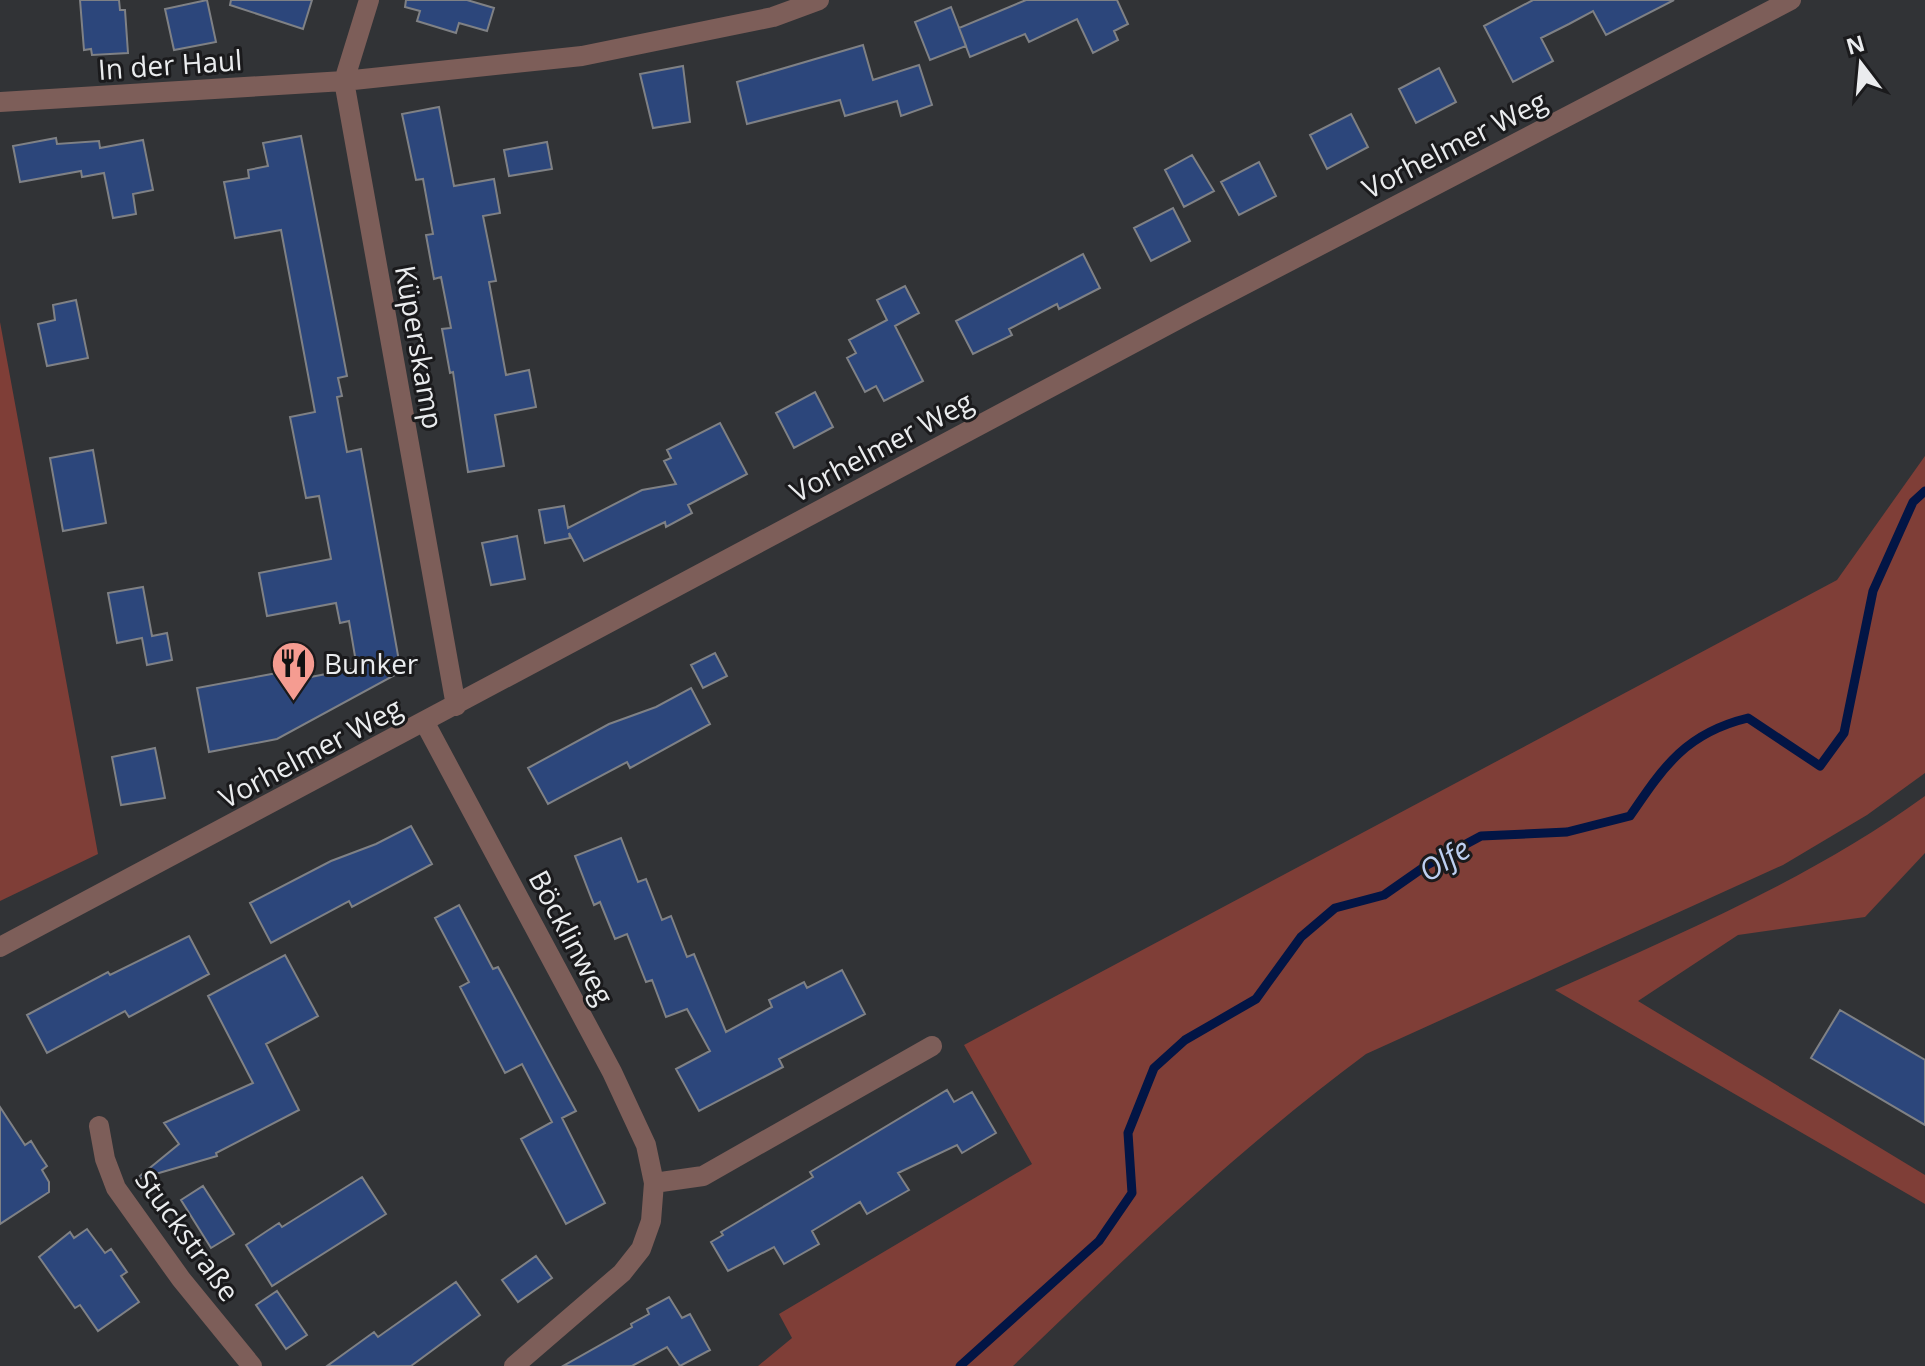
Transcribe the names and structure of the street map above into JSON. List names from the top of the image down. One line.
{"streets":{"street":["In der Haul","Vorhelmer Weg","Küperskamp","Böcklinweg","Stuckstraße"]},"crossings":[["In der Haul","Küperskamp"],["Vorhelmer Weg","Küperskamp"],["Vorhelmer Weg","Böcklinweg"]],"water":["Olfe"],"places":{"restaurant":["Bunker"]},"north":"top"}
